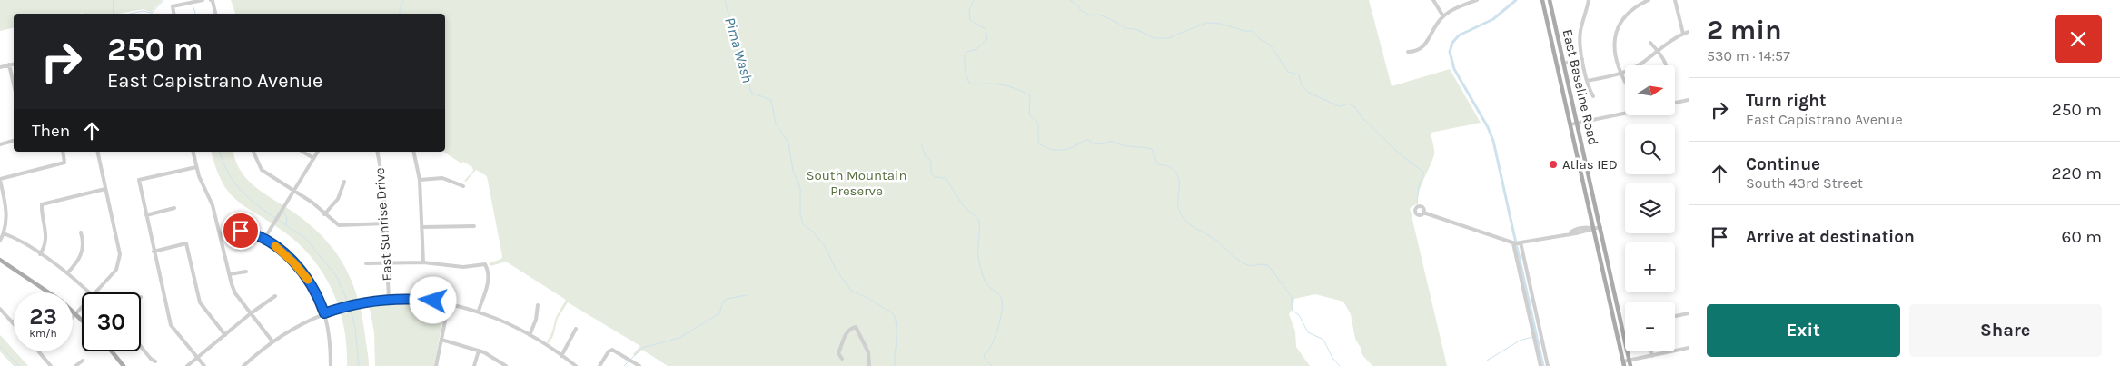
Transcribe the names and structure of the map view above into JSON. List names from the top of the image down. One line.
{"streets":{"main road":["East Baseline Road"],"street":["East Sunrise Drive"]},"water":["Pima Wash"],"parks":["South Mountain Preserve"],"places":["Atlas IED"],"north":"right","page":{"heading":["2 min","530 m · 14:57"],"turn":["250 m","East Capistrano Avenue"],"map_buttons":["+","−"],"list":[{"name":"Turn right","note":"East Capistrano Avenue","value":"250 m"},{"name":"Continue","note":"South 43rd Street","value":"220 m"},{"name":"Arrive at destination","value":"60 m"}],"then":"Then","speed":"23 km/h","limit":"30","buttons":["Exit","Share"]}}
